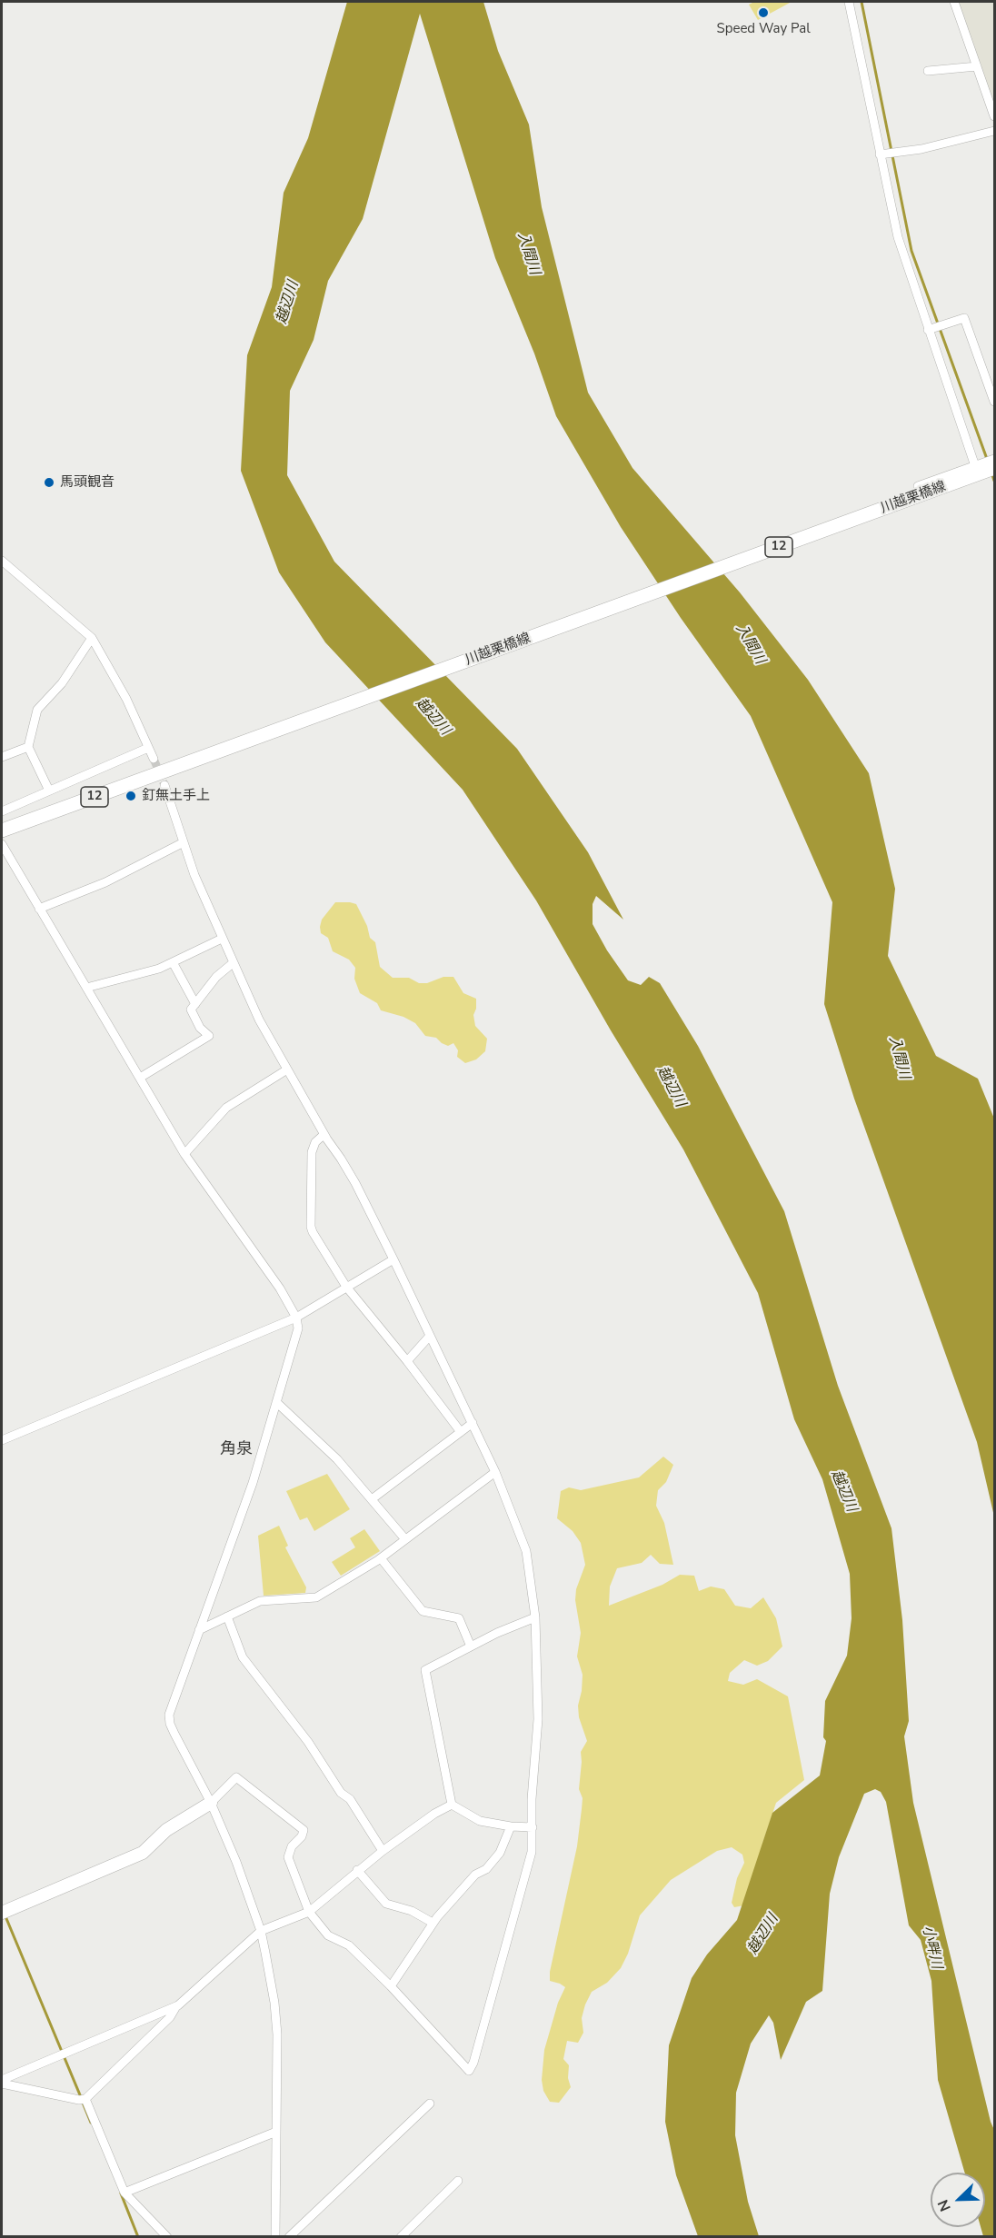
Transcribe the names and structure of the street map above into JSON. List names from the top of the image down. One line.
{"streets":{"main road":["川越栗橋線","12"]},"districts":["角泉"],"water":["入間川","越辺川","小畔川"],"places":["Speed Way Pal","馬頭観音","釘無土手上"],"north":"bottom left"}
